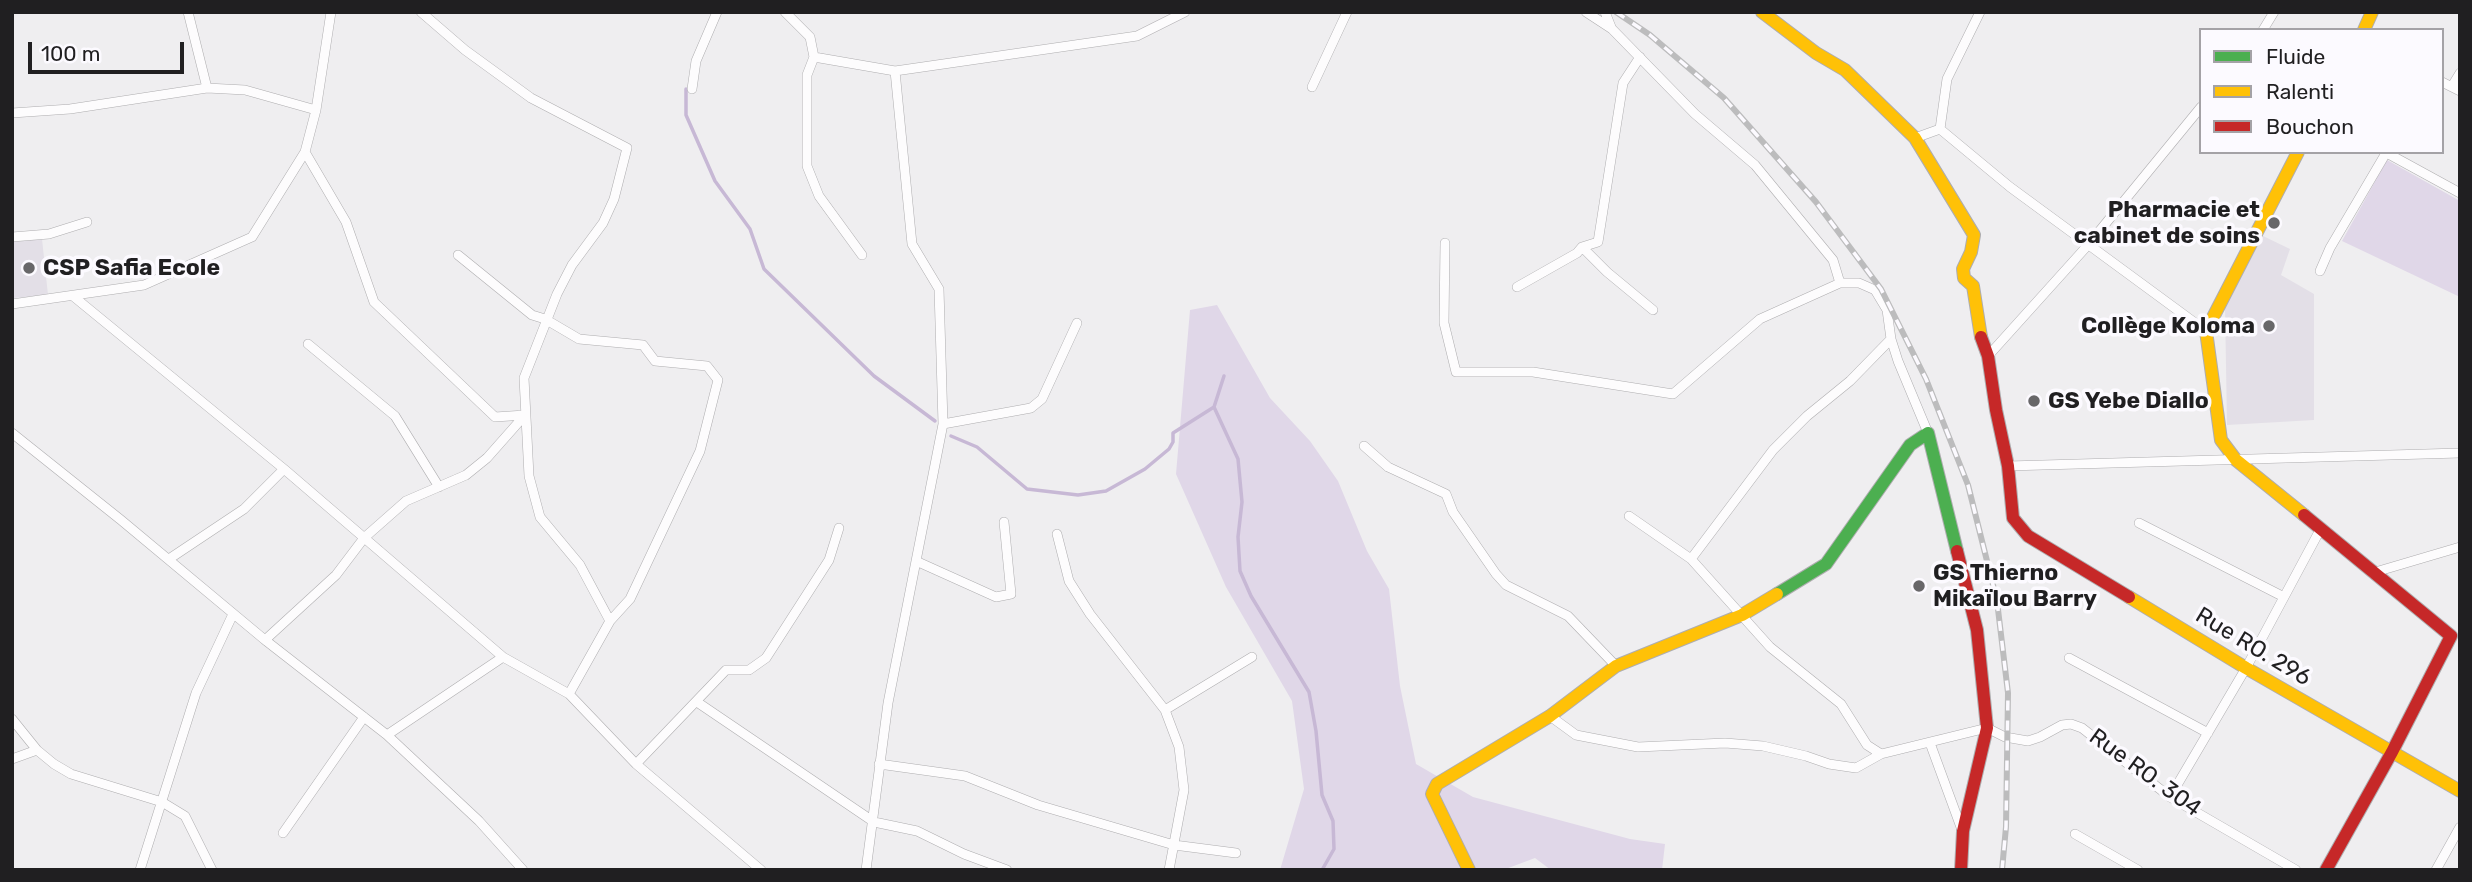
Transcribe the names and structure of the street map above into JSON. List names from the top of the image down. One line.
{"streets":{"street":["Rue RO. 296","Rue RO. 304"]},"places":["Pharmacie et cabinet de soins","CSP Safia Ecole","Collège Koloma","GS Yebe Diallo","GS Thierno Mikaïlou Barry"],"legend":["Fluide","Ralenti","Bouchon"],"scale_bar":"100 m"}
